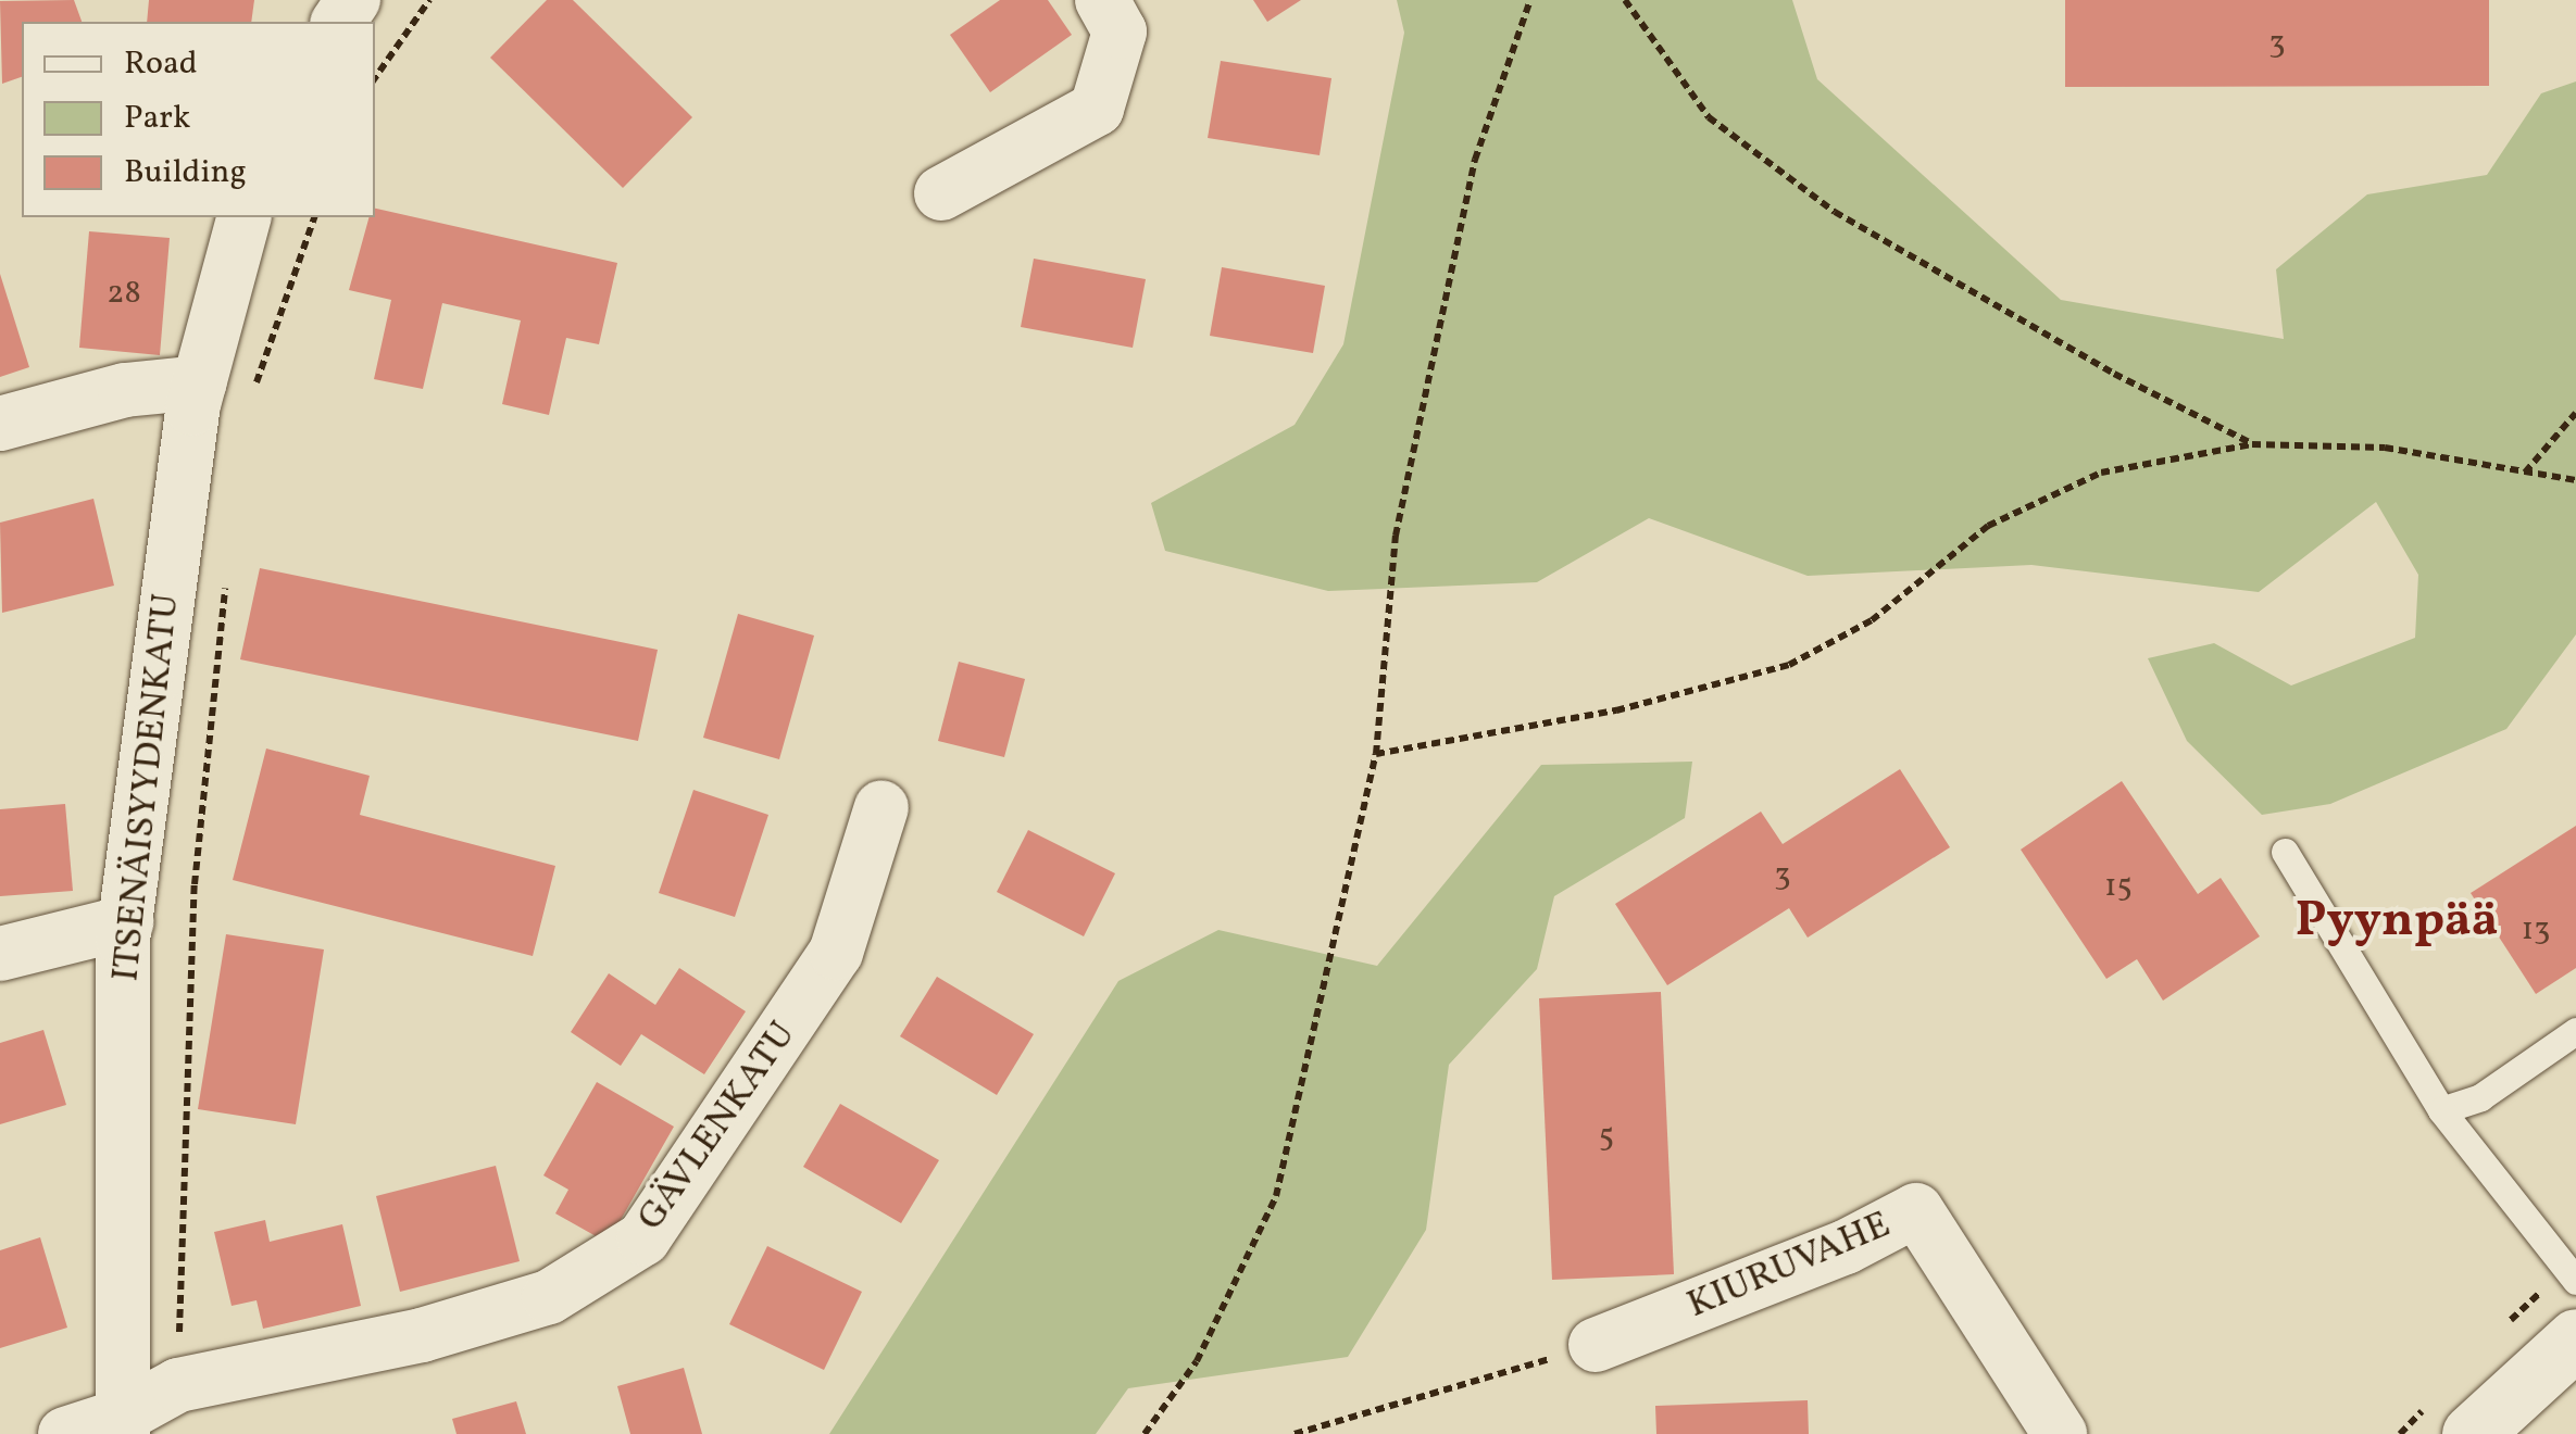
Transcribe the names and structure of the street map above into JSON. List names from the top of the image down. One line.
{"streets":{"street":["ITSENÄISYYDENKATU","GÄVLENKATU","KIURUVAHE"]},"crossings":[["ITSENÄISYYDENKATU","GÄVLENKATU"]],"districts":["Pyynpää"],"house_numbers":["3","28","3","15","13","5"],"legend":["Road","Park","Building"]}
